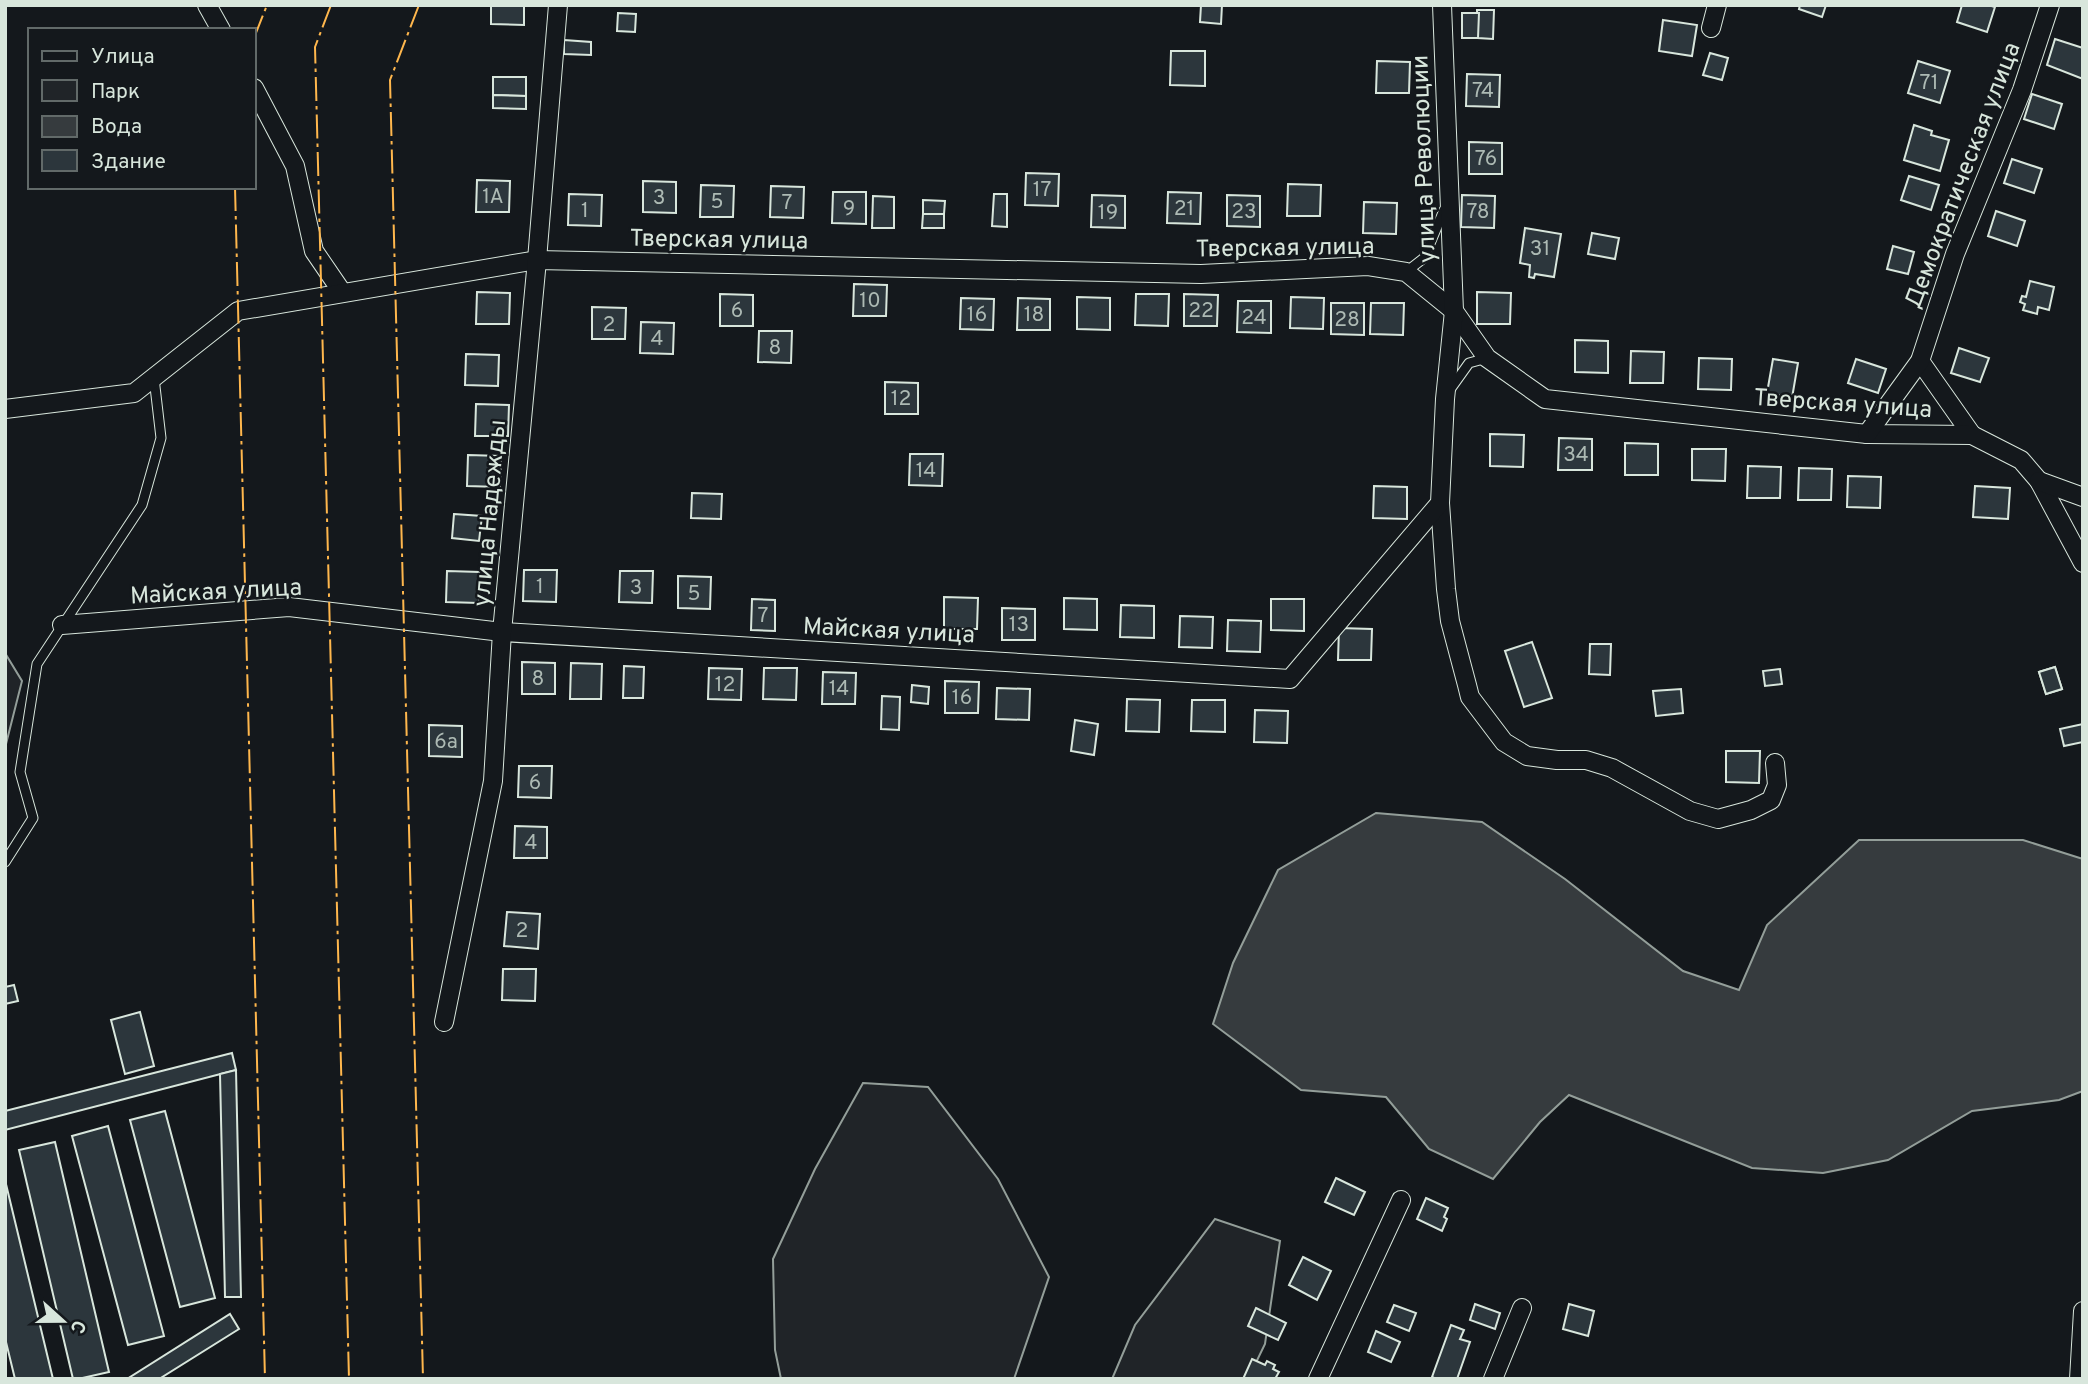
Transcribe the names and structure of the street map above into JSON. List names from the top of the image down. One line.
{"streets":{"street":["улица Революции","Демократическая улица","Тверская улица","улица Надежды","Майская улица"]},"crossings":[["улица Революции","Тверская улица"],["Демократическая улица","Тверская улица"],["Тверская улица","улица Надежды"],["улица Надежды","Майская улица"]],"house_numbers":["71","74","76","17","1А","3","5","7","9","21","1","23","78","19","31","10","6","22","16","18","24","28","2","4","8","12","34","14","1","3","5","7","13","8","12","14","16","6а","6","4","2"],"legend":["Улица","Парк","Вода","Здание"],"north":"right"}
